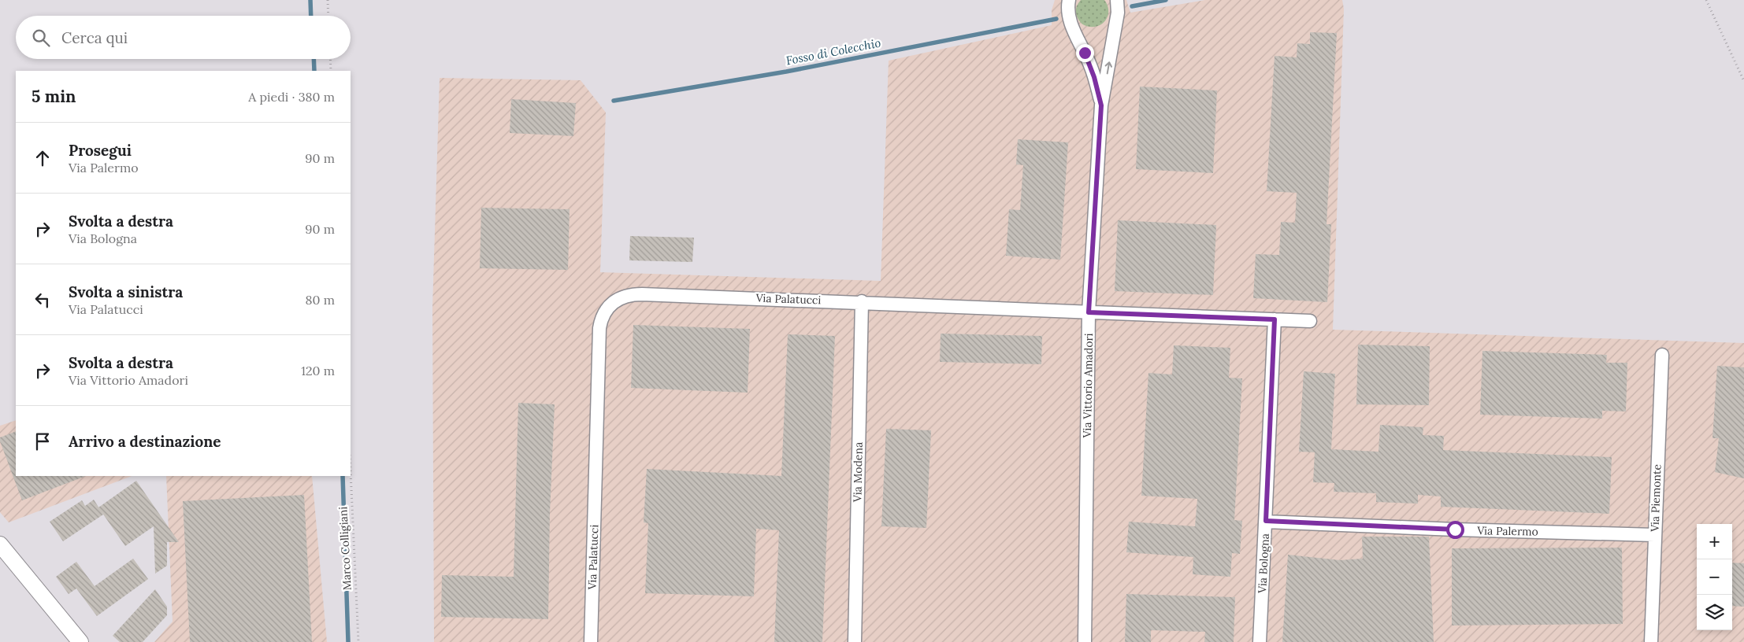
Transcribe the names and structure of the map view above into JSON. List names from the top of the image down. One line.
{"streets":{"street":["Via Palatucci","Via Vittorio Amadori","Via Modena","Via Piemonte","Via Palermo","Via Bologna"],"path":["Marco Colligiani"]},"crossings":[["Via Palatucci","Via Vittorio Amadori"],["Via Palatucci","Via Modena"],["Via Palatucci","Via Bologna"],["Via Piemonte","Via Palermo"],["Via Palermo","Via Bologna"]],"water":["Fosso di Colecchio"],"page":{"search":"Cerca qui","heading":["5 min","A piedi · 380 m"],"list":[["Prosegui","Via Palermo","90 m"],["Svolta a destra","Via Bologna","90 m"],["Svolta a sinistra","Via Palatucci","80 m"],["Svolta a destra","Via Vittorio Amadori","120 m"],"Arrivo a destinazione"],"map_buttons":["+","−"]}}
